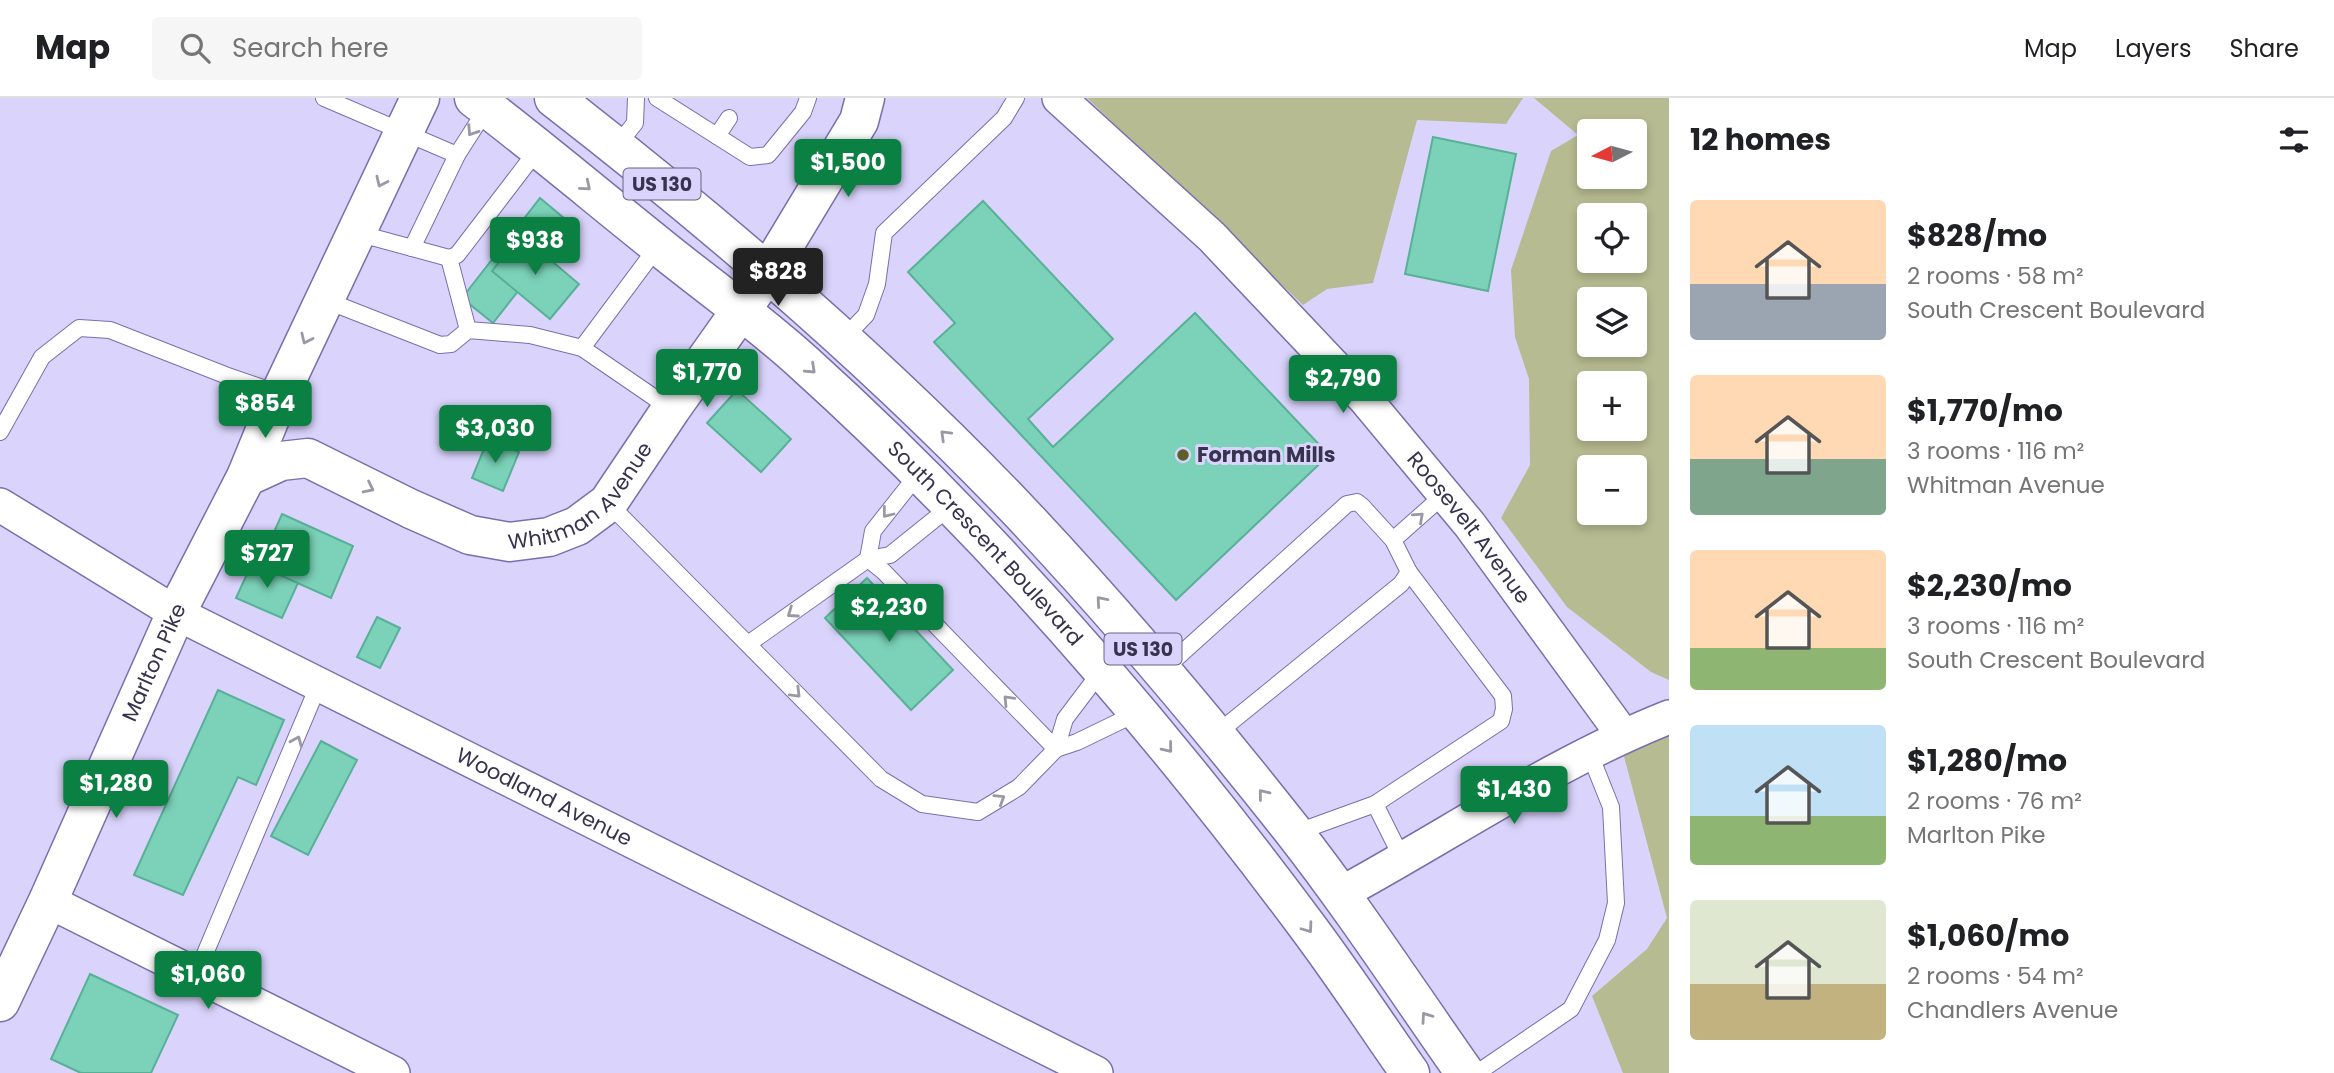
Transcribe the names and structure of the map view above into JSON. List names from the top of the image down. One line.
{"streets":{"main road":["US 130","Whitman Avenue","South Crescent Boulevard","Marlton Pike"],"street":["Roosevelt Avenue","Woodland Avenue"]},"crossings":[["US 130","Whitman Avenue"],["Whitman Avenue","South Crescent Boulevard"],["Marlton Pike","Woodland Avenue"]],"one_way":["Whitman Avenue"],"places":["Forman Mills"],"north":"left","page":{"header":"Map","search":"Search here","nav":["Map","Layers","Share"],"heading":"12 homes","map_buttons":["+","−"],"price":["$1,500","$938","$828","$1,770","$2,790","$854","$3,030","$727","$2,230","$1,280","$1,430","$1,060"],"list":[{"name":"$828/mo","note":"2 rooms · 58 m² · South Crescent Boulevard"},{"name":"$1,770/mo","note":"3 rooms · 116 m² · Whitman Avenue"},{"name":"$2,230/mo","note":"3 rooms · 116 m² · South Crescent Boulevard"},{"name":"$1,280/mo","note":"2 rooms · 76 m² · Marlton Pike"},{"name":"$1,060/mo","note":"2 rooms · 54 m² · Chandlers Avenue"}]}}
